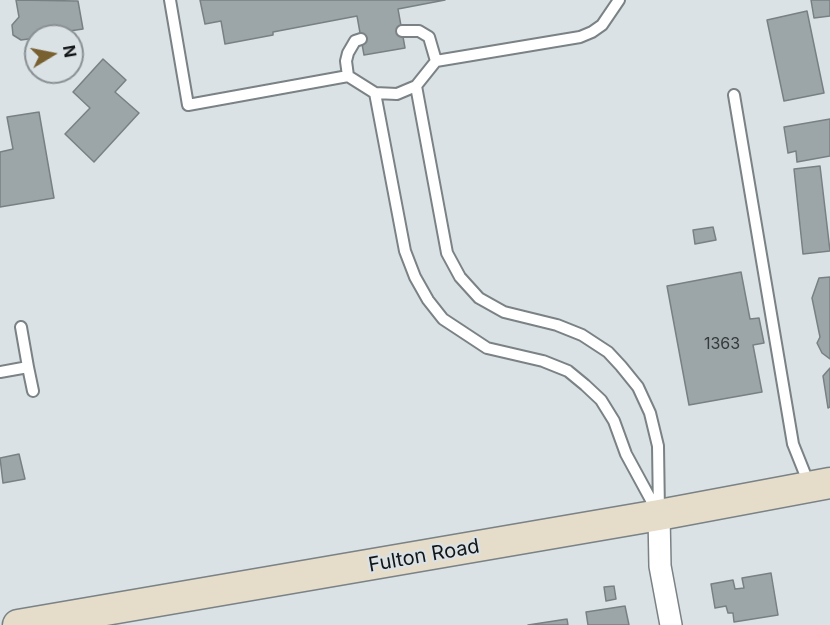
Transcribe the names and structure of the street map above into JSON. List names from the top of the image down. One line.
{"streets":{"main road":["Fulton Road"]},"house_numbers":["1363"],"north":"right"}
